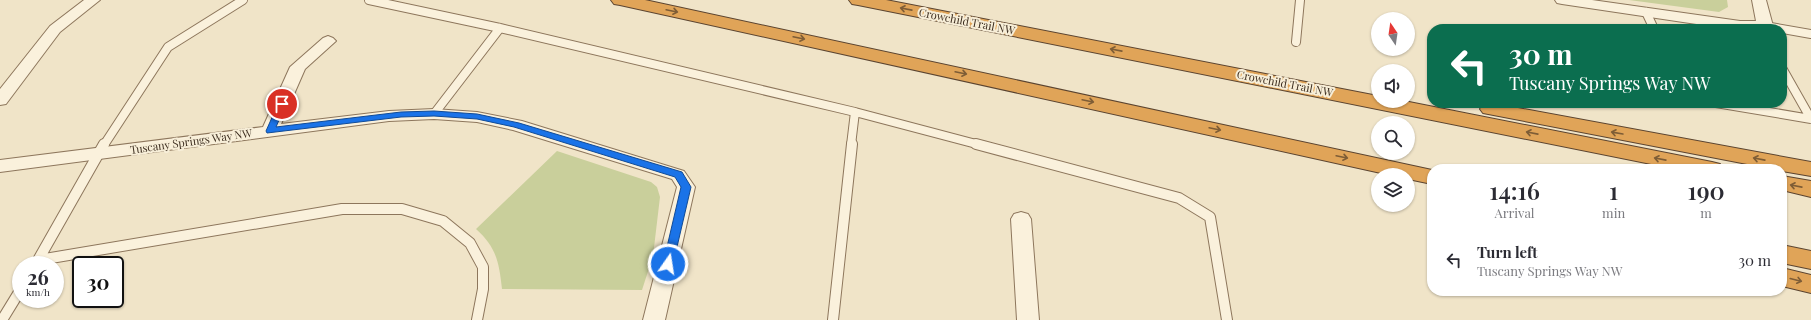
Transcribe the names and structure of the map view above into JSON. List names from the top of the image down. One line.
{"streets":{"highway":["Crowchild Trail NW"],"street":["Tuscany Springs Way NW"]},"north":"top","page":{"turn":["30 m","Tuscany Springs Way NW"],"eta":["14:16","Arrival","1","min","190","m"],"list":[{"name":"Turn left","note":"Tuscany Springs Way NW","value":"30 m"}],"speed":"26 km/h","limit":"30"}}
